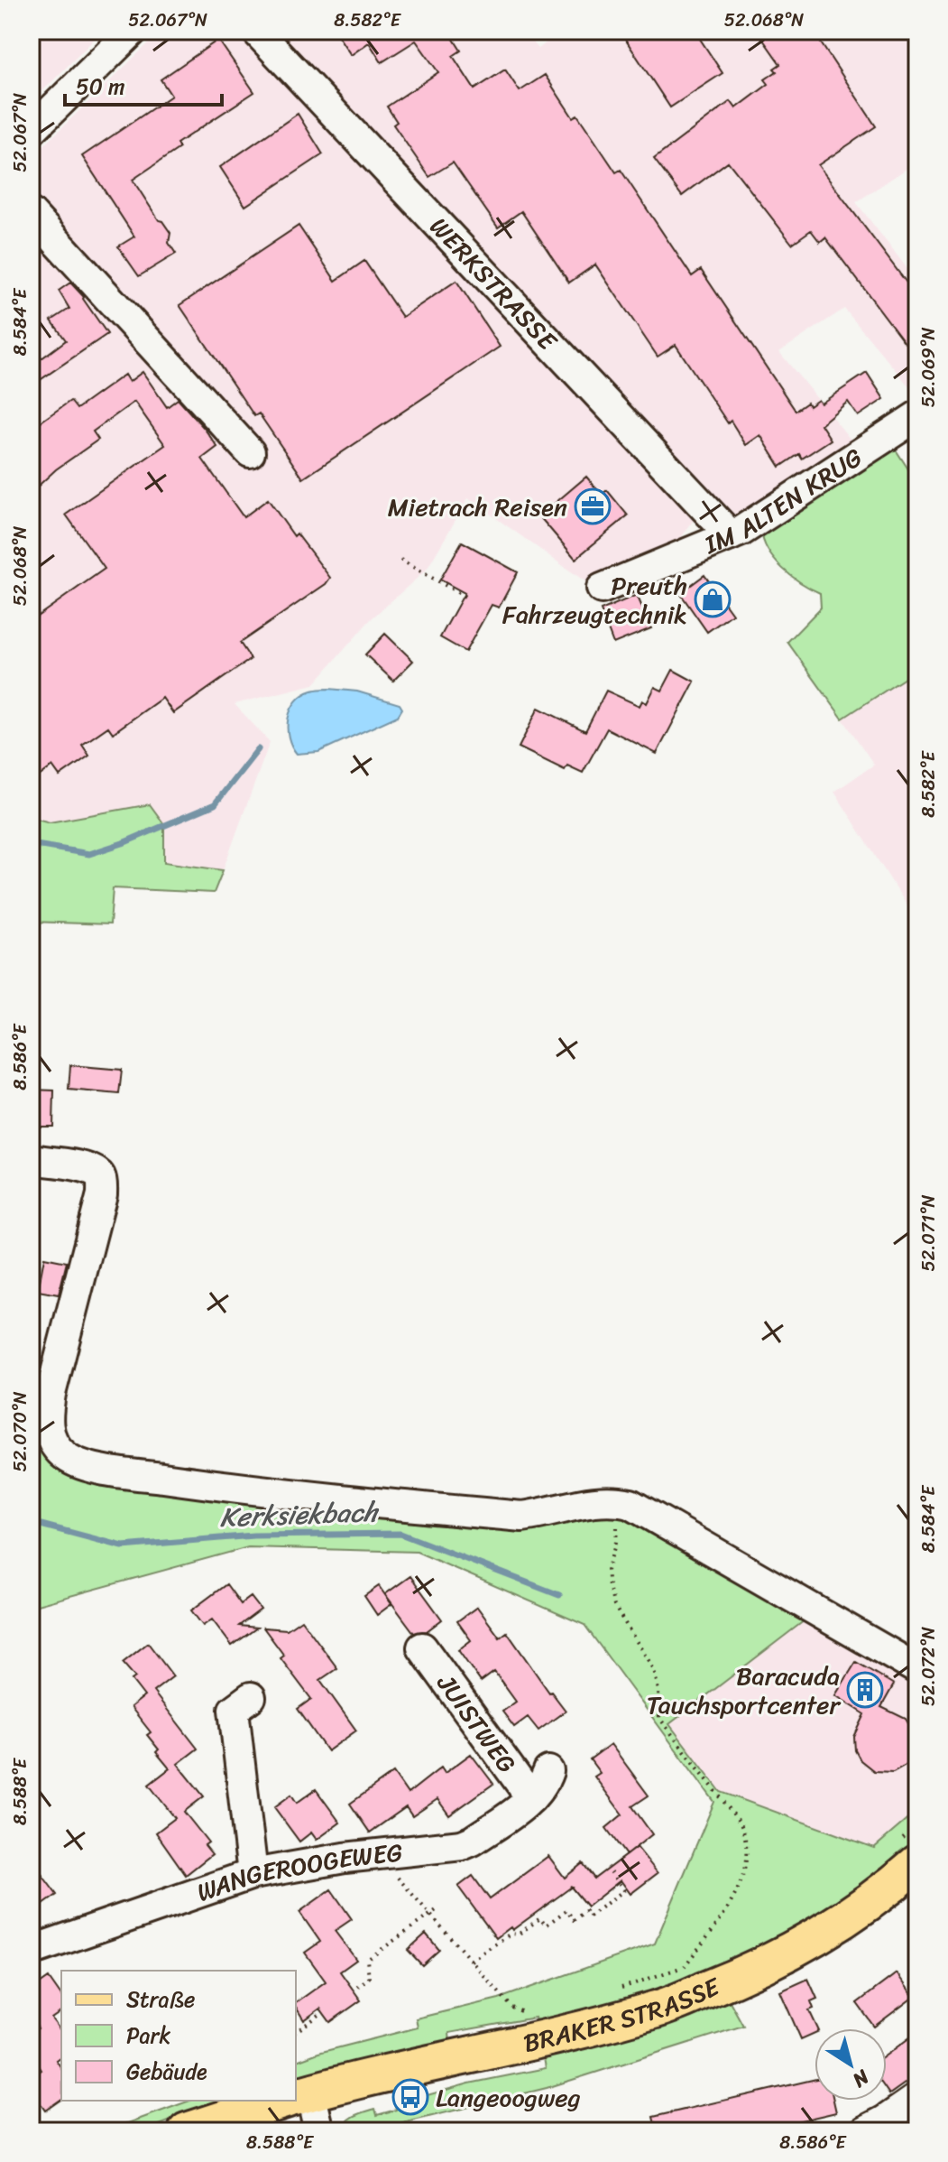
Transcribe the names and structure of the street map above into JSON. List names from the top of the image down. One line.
{"streets":{"main road":["BRAKER STRASSE"],"street":["WERKSTRASSE","IM ALTEN KRUG","JUISTWEG","WANGEROOGEWEG"]},"crossings":[["WERKSTRASSE","IM ALTEN KRUG"],["JUISTWEG","WANGEROOGEWEG"]],"water":["Kerksiekbach"],"places":{"office":["Mietrach Reisen"],"shop":["Preuth Fahrzeugtechnik"],"building":["Baracuda Tauchsportcenter"],"bus stop":["Langeoogweg"]},"legend":["Straße","Park","Gebäude"],"scale_bar":"50 m","north":"bottom right","coordinates":["52.067°N","8.582°E","52.068°N","8.584°E","52.069°N","8.586°E","52.071°N","52.070°N","52.072°N","8.588°E"]}
